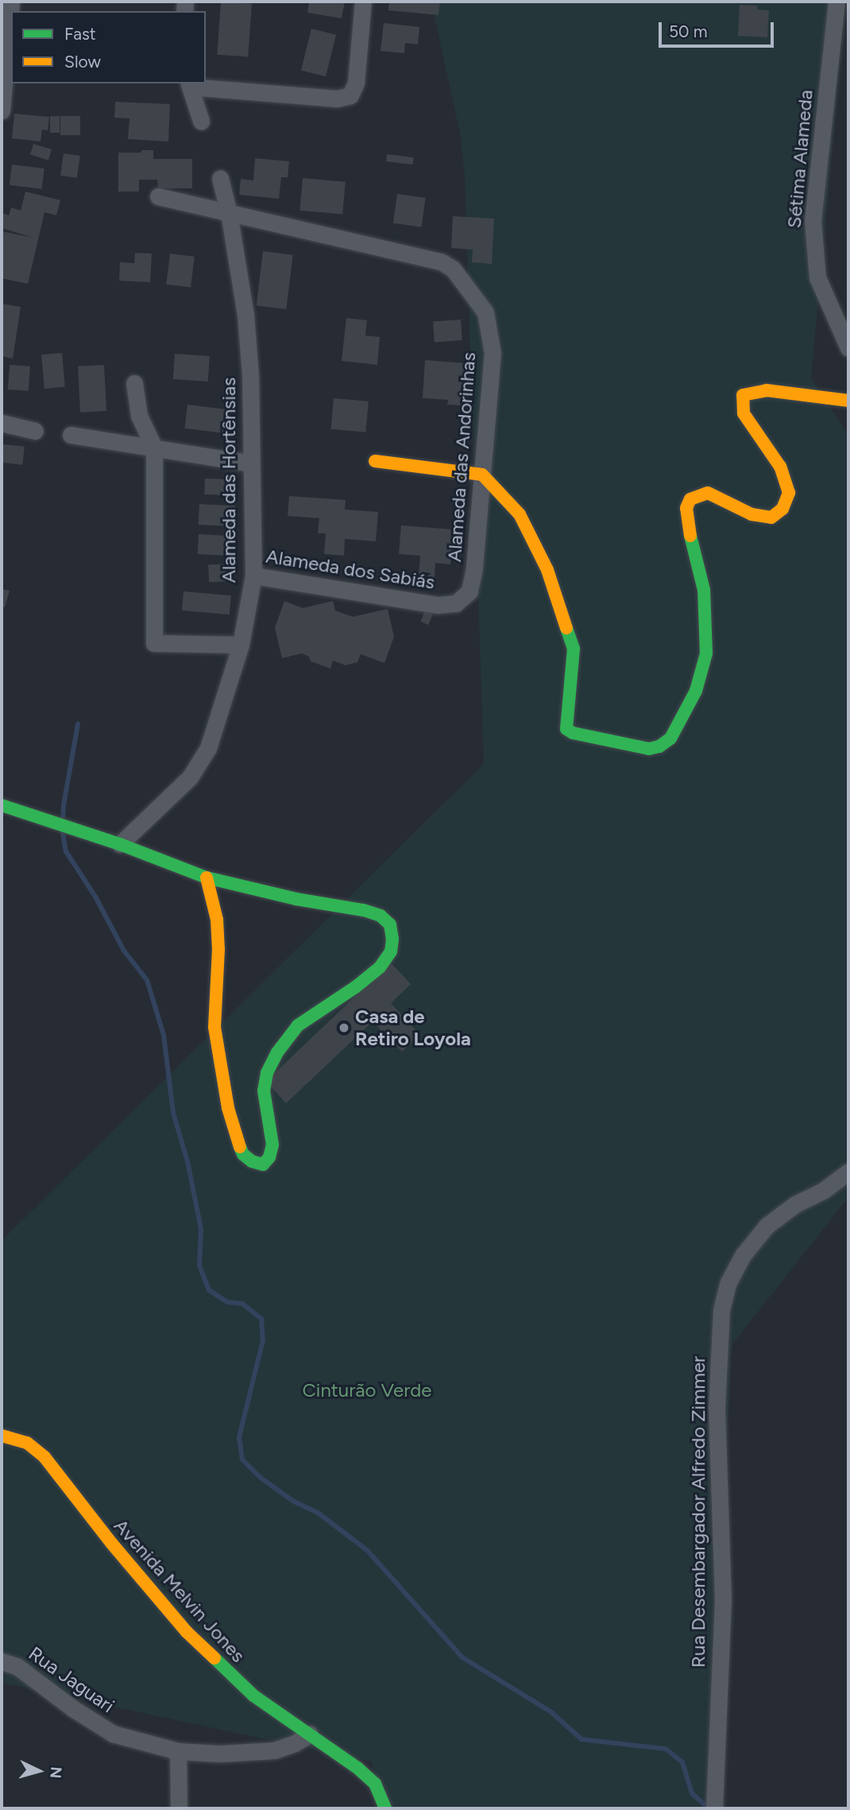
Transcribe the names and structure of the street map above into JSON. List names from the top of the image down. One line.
{"streets":{"street":["Sétima Alameda","Alameda das Andorinhas","Alameda das Hortênsias","Alameda dos Sabiás","Rua Desembargador Alfredo Zimmer","Avenida Melvin Jones","Rua Jaguari"]},"crossings":[["Alameda das Andorinhas","Alameda das Hortênsias"],["Alameda das Andorinhas","Alameda dos Sabiás"],["Alameda das Hortênsias","Alameda dos Sabiás"],["Avenida Melvin Jones","Rua Jaguari"]],"parks":["Cinturão Verde"],"places":["Casa de Retiro Loyola"],"legend":["Fast","Slow"],"scale_bar":"50 m","north":"right"}
